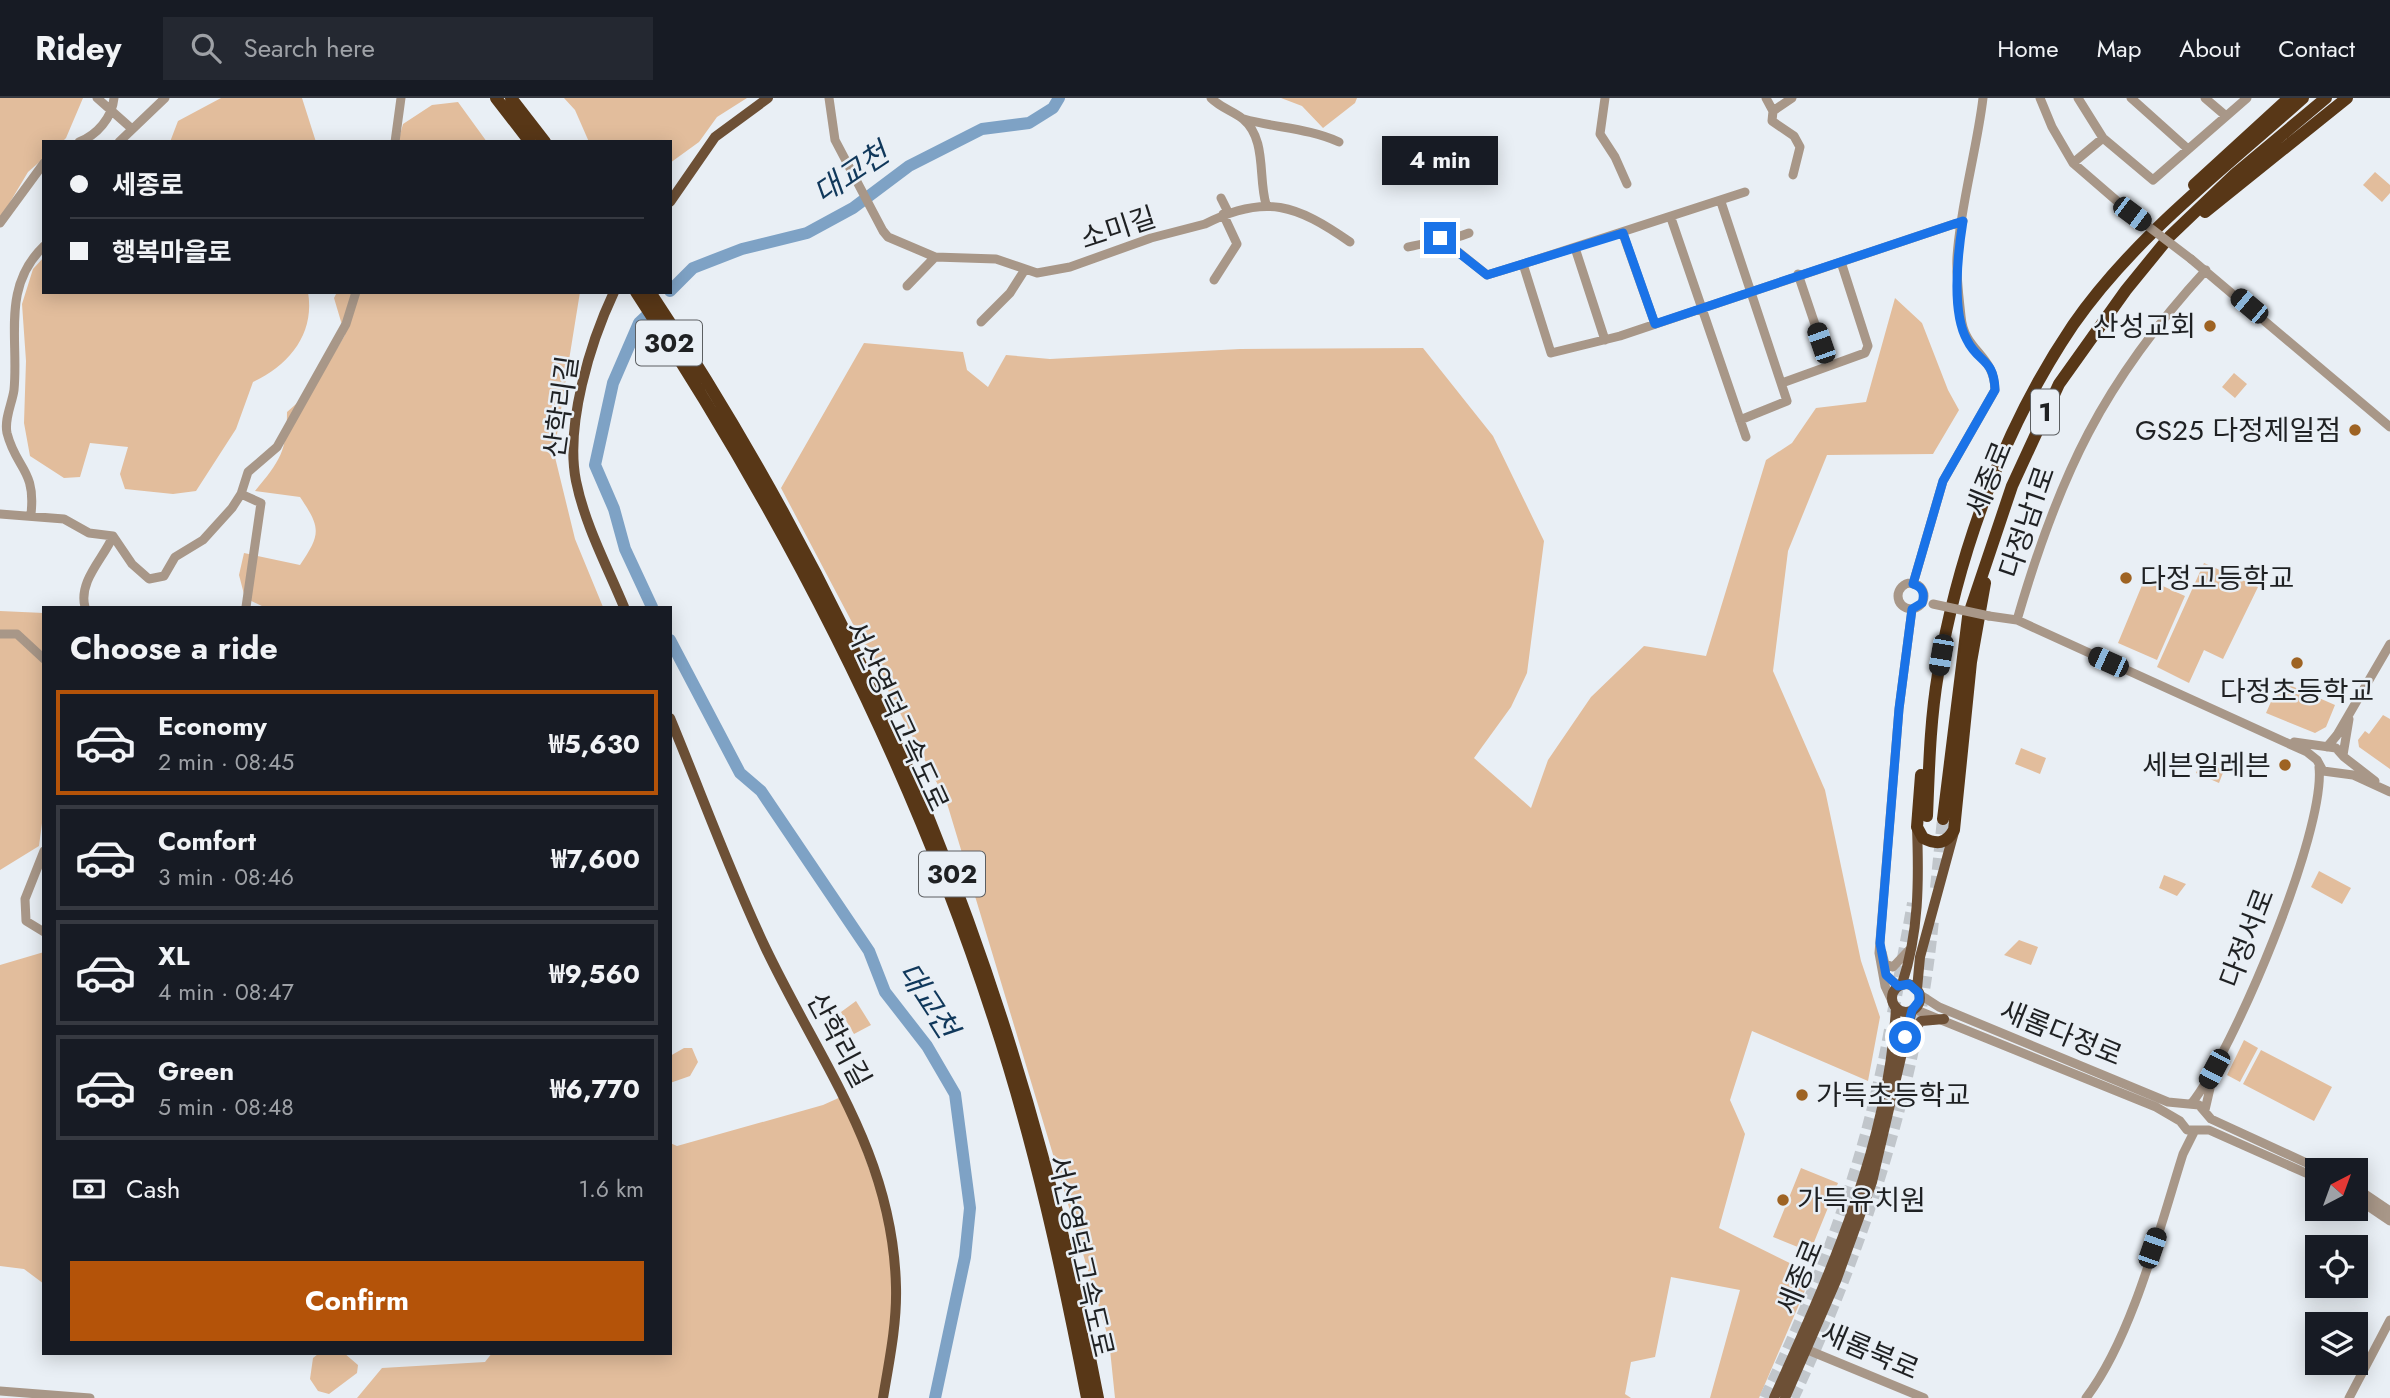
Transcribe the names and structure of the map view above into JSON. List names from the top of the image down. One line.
{"streets":{"highway":["302","1","세종로","서산영덕고속도로"],"main road":["산학리길"],"street":["소미길","다정남1로","다정서로","새롬다정로","새롬북로"]},"crossings":[["세종로","새롬다정로"],["세종로","새롬북로"]],"water":["대교천"],"places":["산성교회","GS25 다정제일점","다정고등학교","다정초등학교","세븐일레븐","가득초등학교","가득유치원"],"north":"top right","page":{"header":"Ridey","search":"Search here","nav":["Home","Map","About","Contact"],"bubble":"4 min","banner":["세종로","행복마을로"],"heading":"Choose a ride","list":[{"name":"Economy","note":"2 min · 08:45","value":"₩5,630"},{"name":"Comfort","note":"3 min · 08:46","value":"₩7,600"},{"name":"XL","note":"4 min · 08:47","value":"₩9,560"},{"name":"Green","note":"5 min · 08:48","value":"₩6,770"}],"pay":["Cash","1.6 km"],"buttons":"Confirm"}}
